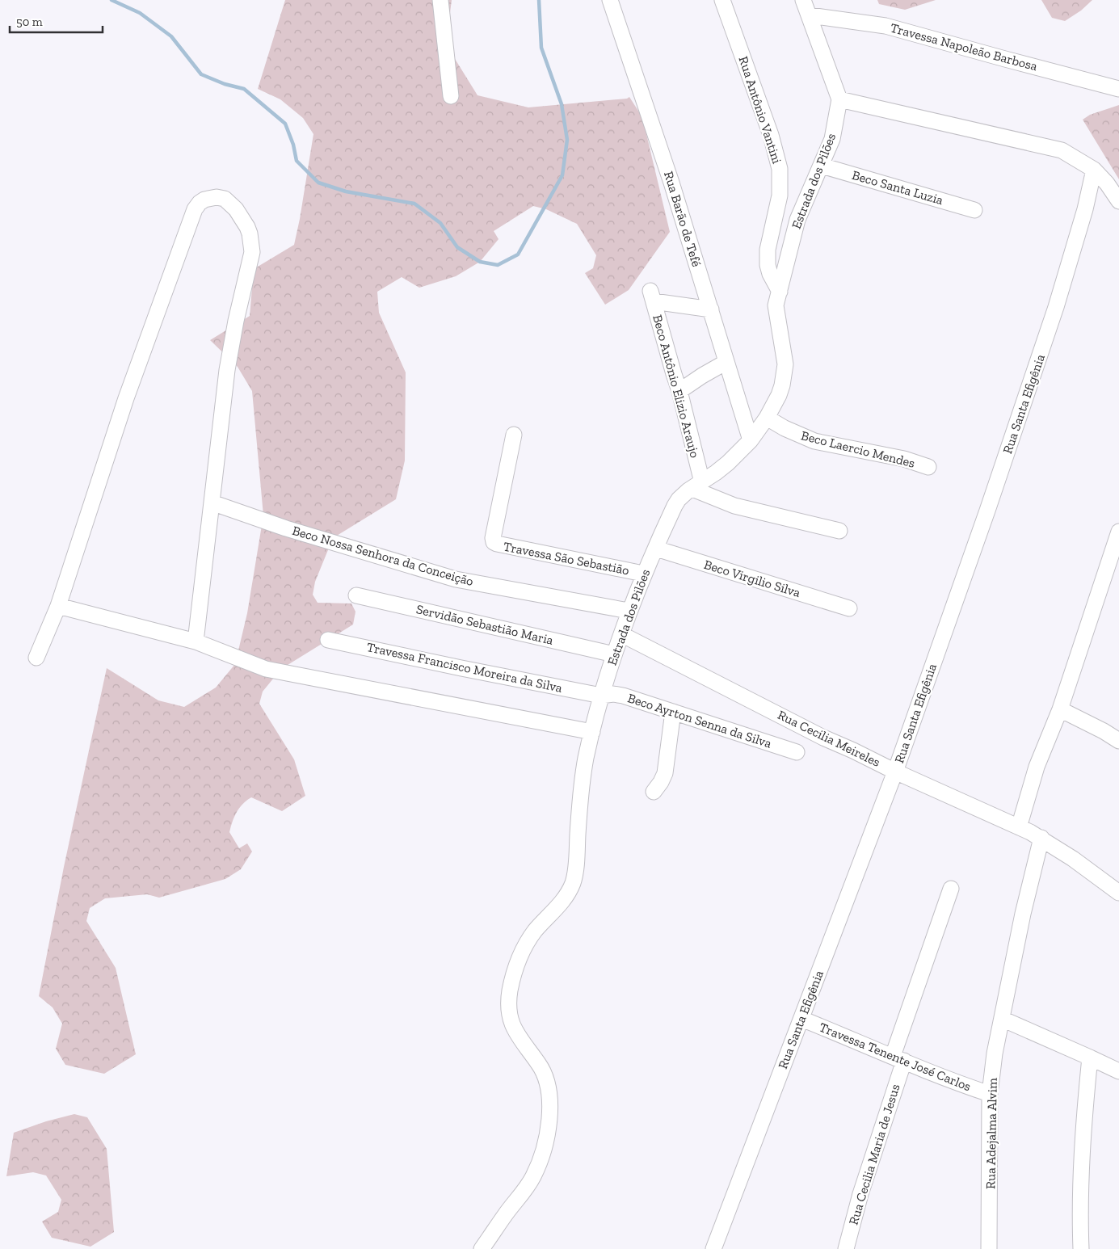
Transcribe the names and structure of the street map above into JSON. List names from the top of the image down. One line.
{"streets":{"street":["Travessa Napoleão Barbosa","Rua Antônio Vantini","Estrada dos Pilões","Beco Santa Luzia","Rua Barão de Tefé","Beco Antônio Elizio Araujo","Rua Santa Efigênia","Beco Laercio Mendes","Beco Nossa Senhora da Conceição","Travessa São Sebastião","Beco Virgilio Silva","Servidão Sebastião Maria","Travessa Francisco Moreira da Silva","Beco Ayrton Senna da Silva","Rua Cecilia Meireles","Travessa Tenente José Carlos","Rua Adejalma Alvim","Rua Cecilia Maria de Jesus"]},"crossings":[["Rua Antônio Vantini","Estrada dos Pilões"],["Estrada dos Pilões","Beco Santa Luzia"],["Estrada dos Pilões","Rua Barão de Tefé"],["Estrada dos Pilões","Beco Antônio Elizio Araujo"],["Estrada dos Pilões","Beco Laercio Mendes"],["Estrada dos Pilões","Beco Nossa Senhora da Conceição"],["Estrada dos Pilões","Travessa São Sebastião"],["Estrada dos Pilões","Beco Virgilio Silva"],["Estrada dos Pilões","Servidão Sebastião Maria"],["Estrada dos Pilões","Travessa Francisco Moreira da Silva"],["Estrada dos Pilões","Beco Ayrton Senna da Silva"],["Estrada dos Pilões","Rua Cecilia Meireles"],["Rua Barão de Tefé","Beco Antônio Elizio Araujo"],["Rua Santa Efigênia","Rua Cecilia Meireles"],["Rua Santa Efigênia","Travessa Tenente José Carlos"],["Travessa Francisco Moreira da Silva","Beco Ayrton Senna da Silva"],["Rua Cecilia Meireles","Rua Adejalma Alvim"],["Travessa Tenente José Carlos","Rua Adejalma Alvim"],["Travessa Tenente José Carlos","Rua Cecilia Maria de Jesus"]],"scale_bar":"50 m"}
